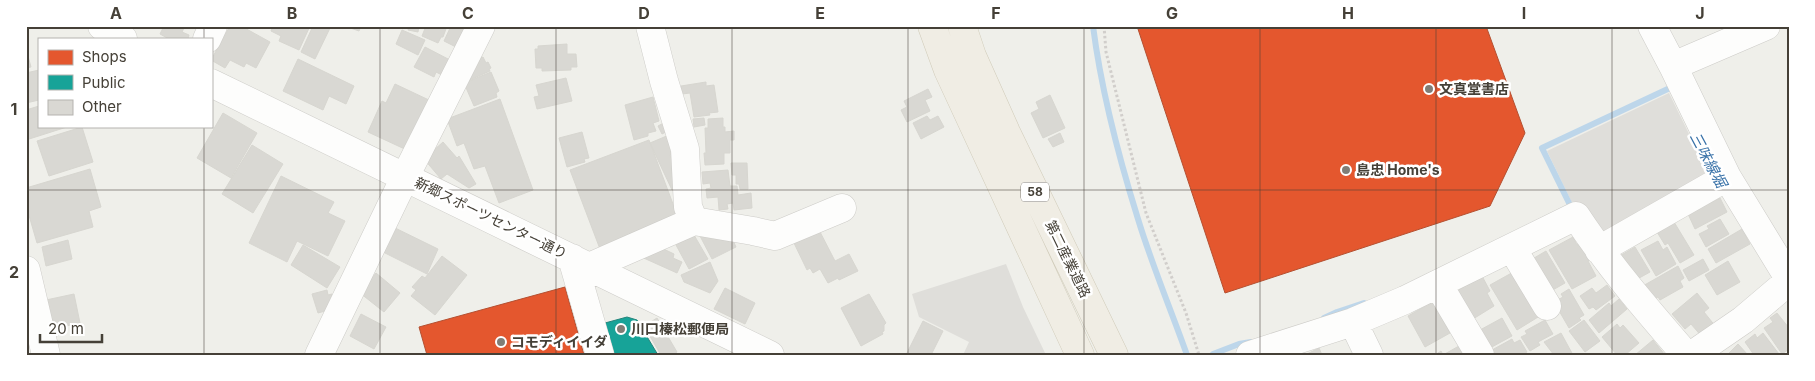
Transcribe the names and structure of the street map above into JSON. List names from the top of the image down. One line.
{"streets":{"main road":["58","第二産業道路"],"street":["新郷スポーツセンター通り"]},"water":["三味線堀"],"places":["文真堂書店","島忠 Home's","川口榛松郵便局","コモディイイダ"],"legend":["Shops","Public","Other"],"scale_bar":"20 m","grid":{"columns":["A","B","C","D","E","F","G","H","I","J"],"rows":["1","2"]}}
